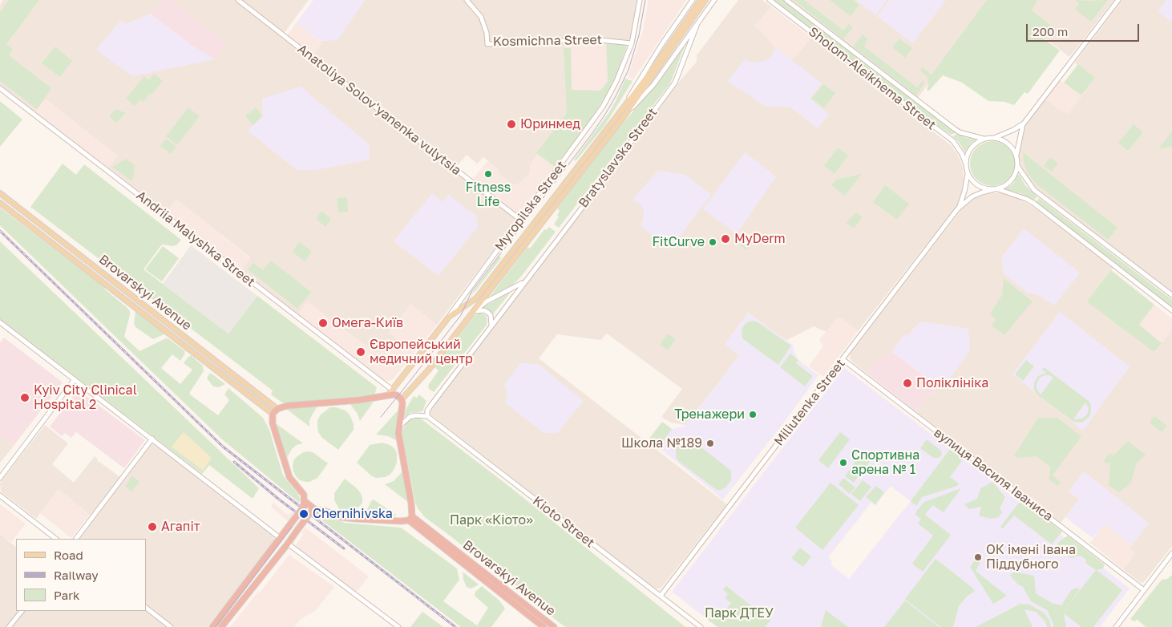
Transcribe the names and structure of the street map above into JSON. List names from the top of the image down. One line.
{"streets":{"highway":["Brovarskyi Avenue"],"main road":["Bratyslavska Street","Myropilska Street"],"street":["Kosmichna Street","Sholom-Aleikhema Street","Anatoliya Solov'yanenka vulytsia","Andriia Malyshka Street","Miliutenka Street","вулиця Василя Іваниса","Kioto Street"]},"crossings":[["Kosmichna Street","Myropilska Street"],["Sholom-Aleikhema Street","Miliutenka Street"],["Anatoliya Solov'yanenka vulytsia","Myropilska Street"],["Bratyslavska Street","Myropilska Street"],["Bratyslavska Street","Kioto Street"],["Myropilska Street","Andriia Malyshka Street"],["Miliutenka Street","вулиця Василя Іваниса"],["Miliutenka Street","Kioto Street"]],"parks":["Парк «Кіото»","Парк ДТЕУ"],"places":["Юринмед","Fitness Life","MyDerm","FitCurve","Омега-Київ","Європейський медичний центр","Поліклініка","Kyiv City Clinical Hospital 2","Тренажери","Школа №189","Спортивна арена № 1","Chernihivska","Агапіт","ОК імені Івана Піддубного"],"legend":["Road","Railway","Park"],"scale_bar":"200 m"}
